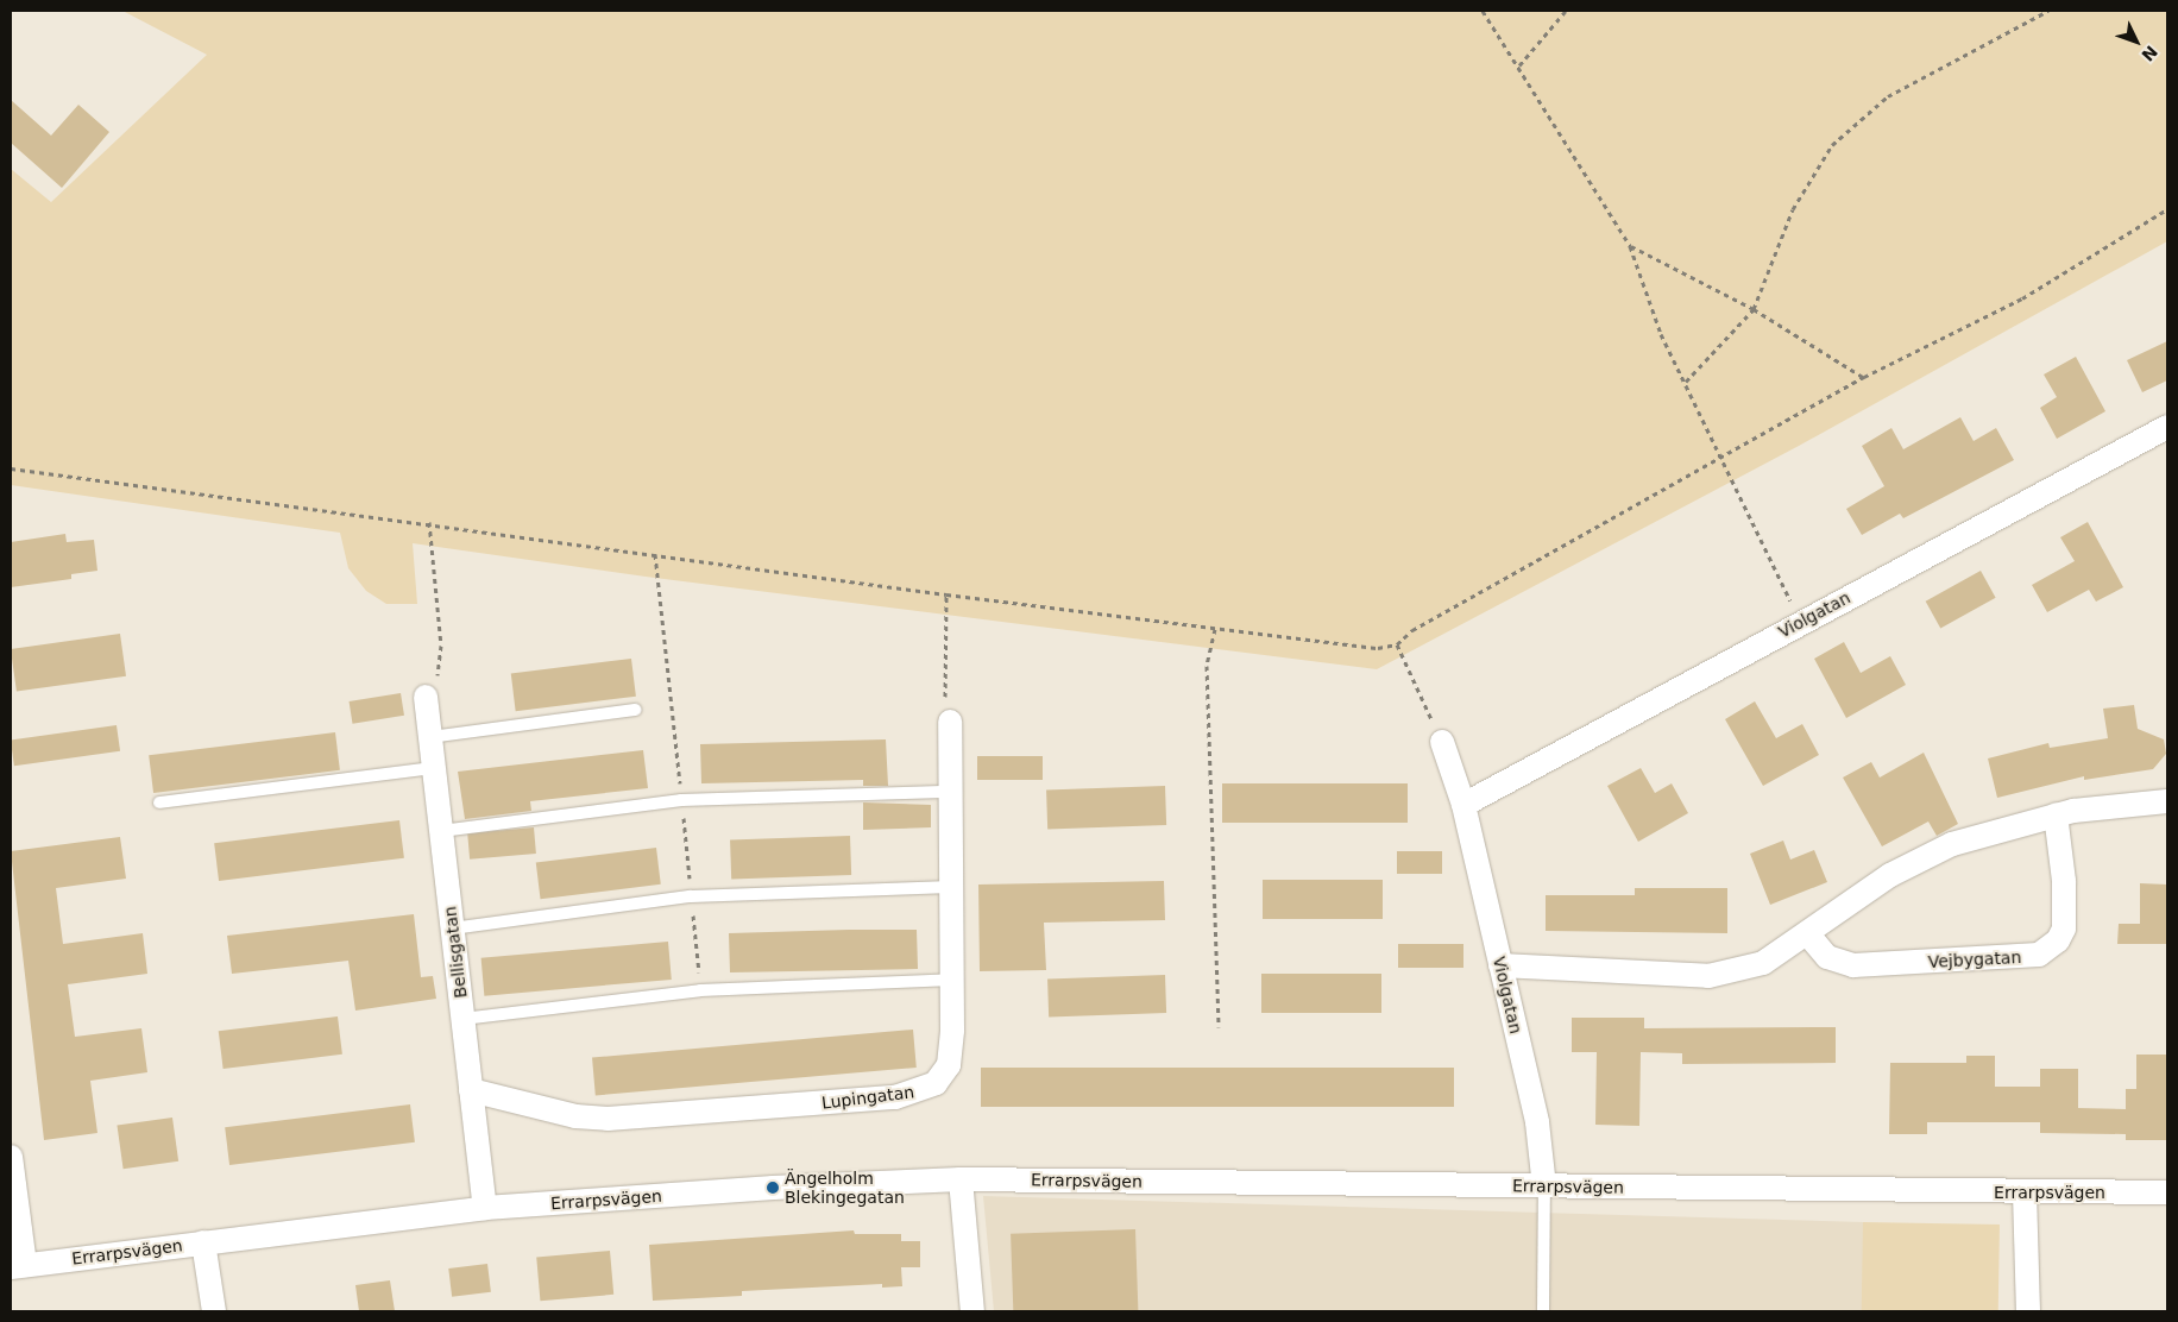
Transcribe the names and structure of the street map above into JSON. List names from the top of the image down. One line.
{"streets":{"street":["Violgatan","Bellisgatan","Vejbygatan","Lupingatan","Errarpsvägen"]},"crossings":[["Violgatan","Errarpsvägen"],["Bellisgatan","Lupingatan"],["Bellisgatan","Errarpsvägen"]],"places":["Ängelholm Blekingegatan"],"north":"bottom right"}
